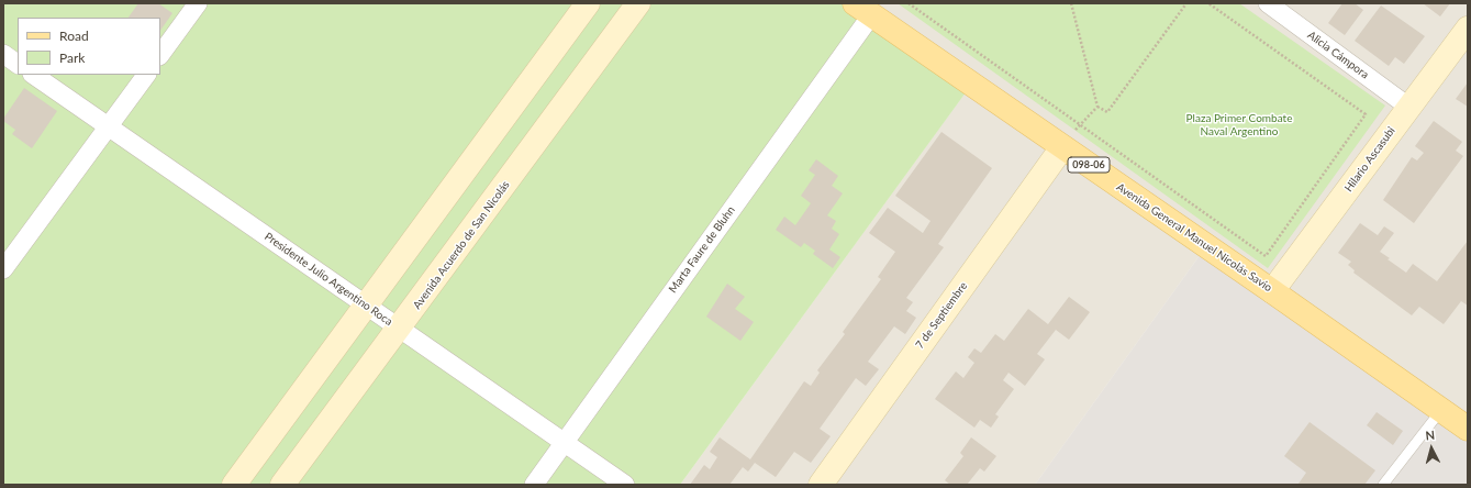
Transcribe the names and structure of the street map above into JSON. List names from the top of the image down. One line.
{"streets":{"main road":["098-06","Avenida General Manuel Nicolás Savio"],"street":["Alicia Cámpora","Hilario Ascasubi","Avenida Acuerdo de San Nicolás","Marta Faure de Bluhn","Presidente Julio Argentino Roca","7 de Septiembre"]},"crossings":[["Alicia Cámpora","Hilario Ascasubi"],["Hilario Ascasubi","Avenida General Manuel Nicolás Savio"],["Avenida General Manuel Nicolás Savio","Marta Faure de Bluhn"],["Avenida General Manuel Nicolás Savio","7 de Septiembre"],["Avenida Acuerdo de San Nicolás","Presidente Julio Argentino Roca"],["Marta Faure de Bluhn","Presidente Julio Argentino Roca"]],"parks":["Plaza Primer Combate Naval Argentino"],"legend":["Road","Park"],"north":"top"}
